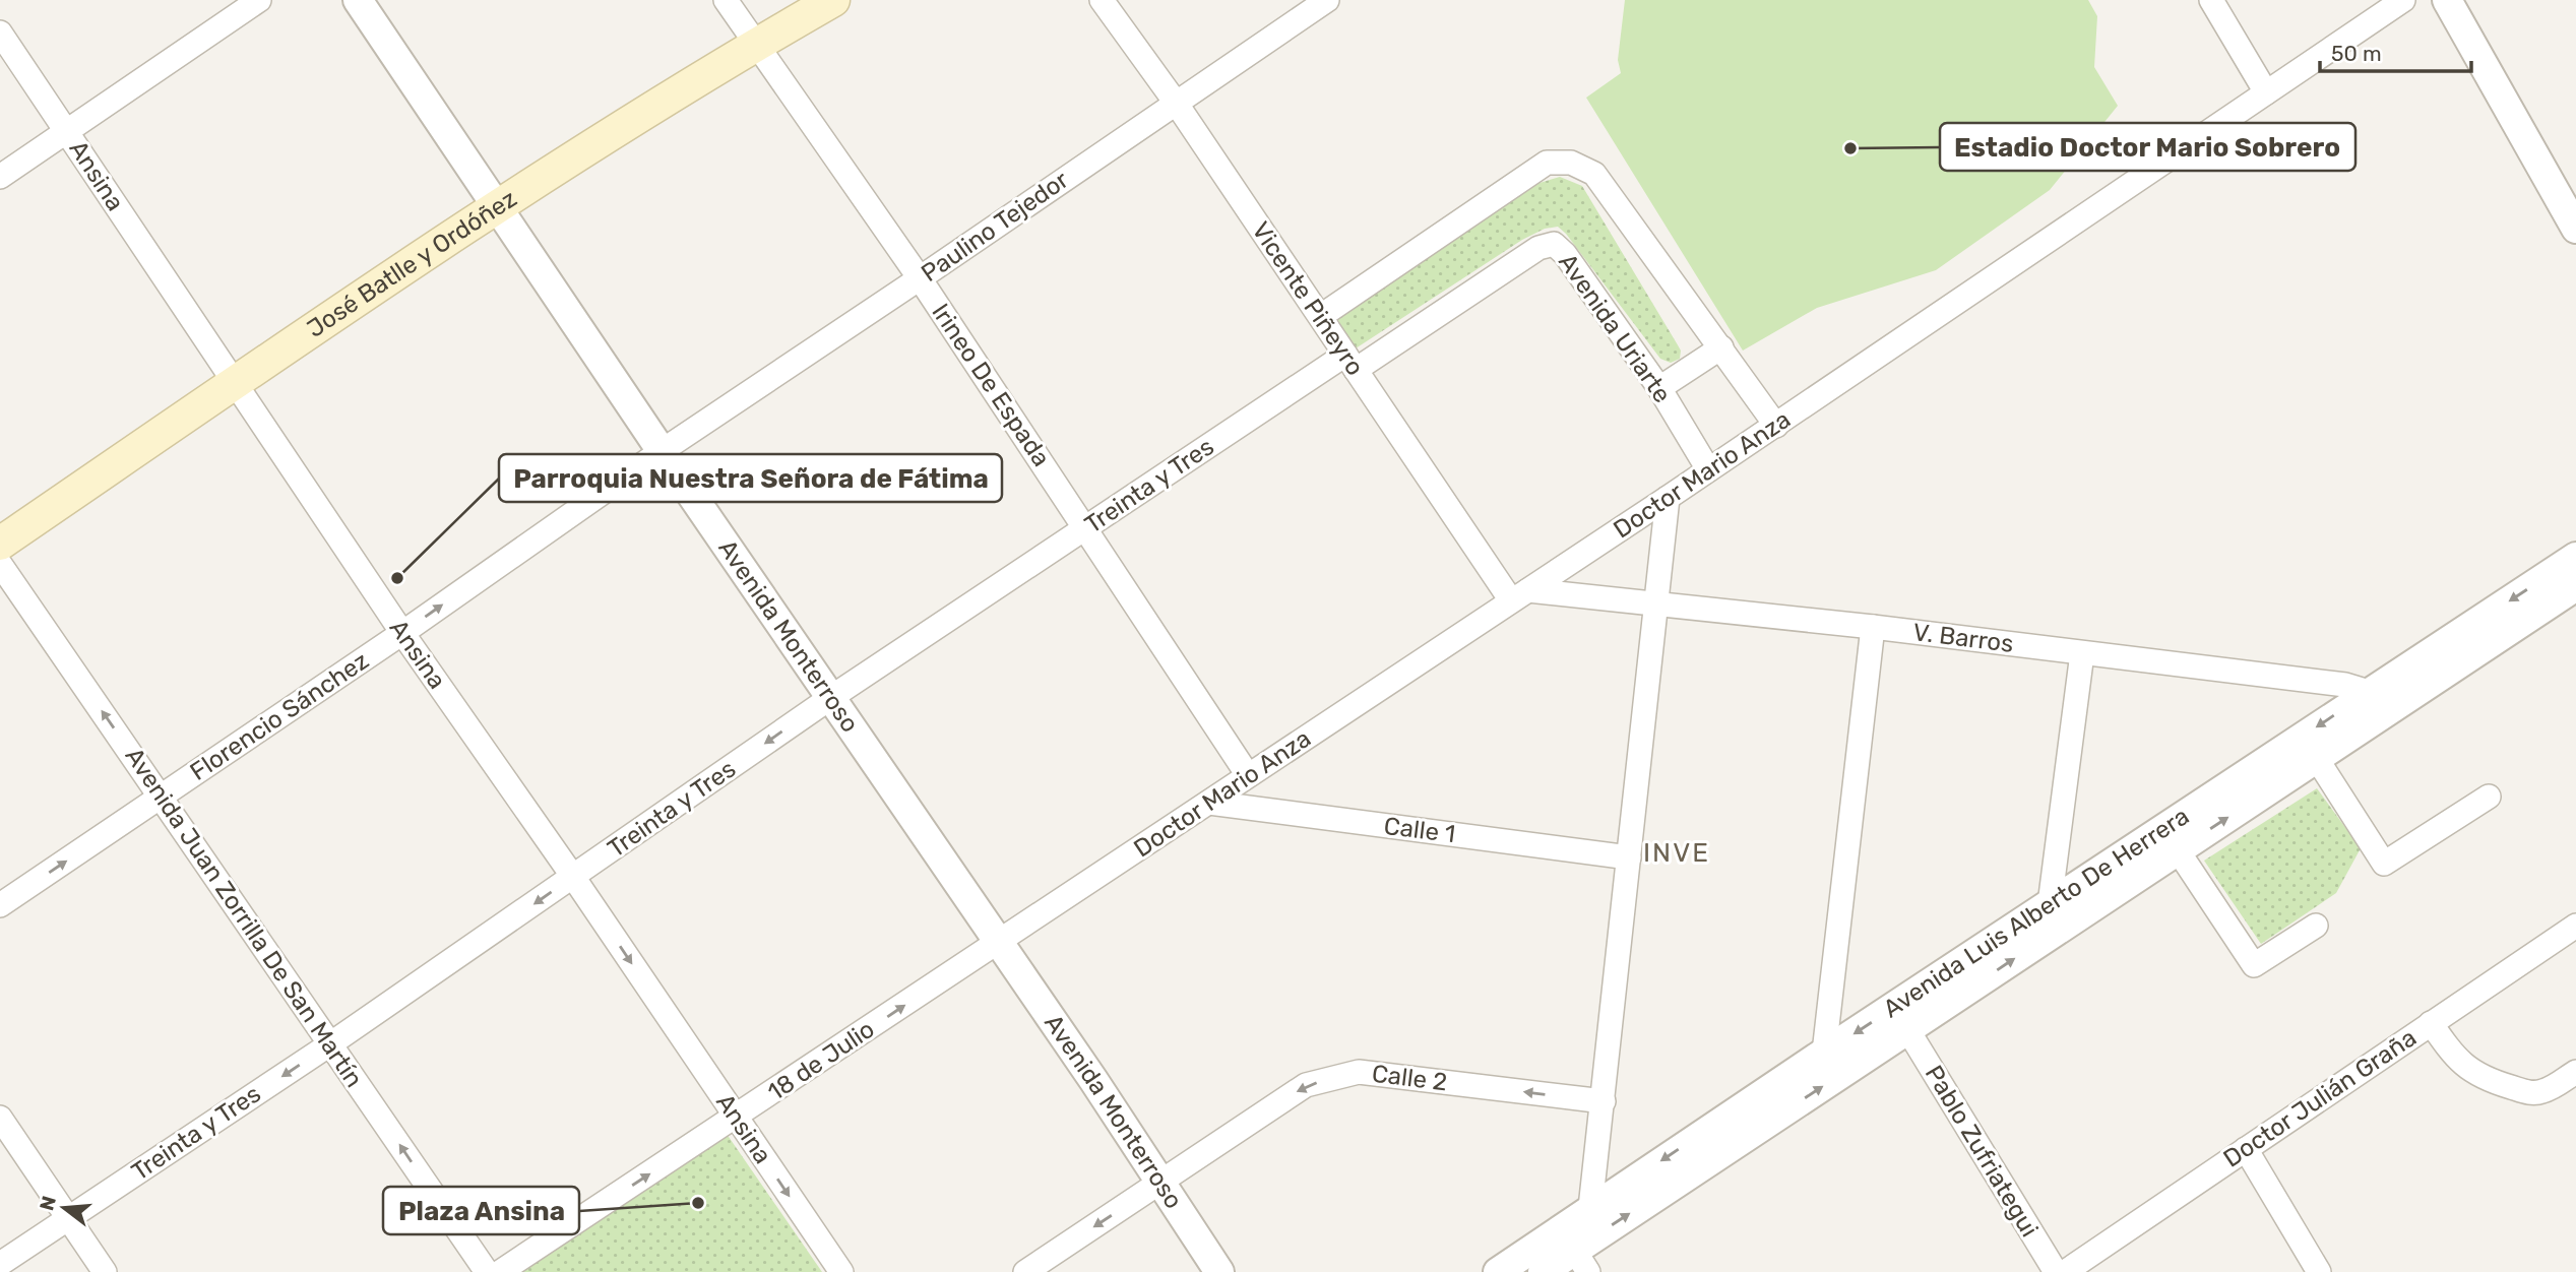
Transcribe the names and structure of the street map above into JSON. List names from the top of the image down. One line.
{"streets":{"main road":["José Batlle y Ordóñez"],"street":["Ansina","Paulino Tejedor","Vicente Piñeyro","Avenida Uriarte","Irineo De Espada","Doctor Mario Anza","Treinta y Tres","Avenida Monterroso","V. Barros","Florencio Sánchez","Calle 1","Avenida Luis Alberto De Herrera","Avenida Juan Zorrilla De San Martín","18 de Julio","Calle 2","Doctor Julián Graña","Pablo Zufriategui"]},"crossings":[["Ansina","José Batlle y Ordóñez"],["Ansina","Treinta y Tres"],["Ansina","Florencio Sánchez"],["Ansina","18 de Julio"],["Paulino Tejedor","Vicente Piñeyro"],["Paulino Tejedor","Irineo De Espada"],["Paulino Tejedor","Avenida Monterroso"],["Paulino Tejedor","Florencio Sánchez"],["José Batlle y Ordóñez","Irineo De Espada"],["José Batlle y Ordóñez","Avenida Monterroso"],["Vicente Piñeyro","Avenida Uriarte"],["Vicente Piñeyro","Doctor Mario Anza"],["Vicente Piñeyro","Treinta y Tres"],["Vicente Piñeyro","V. Barros"],["Avenida Uriarte","Doctor Mario Anza"],["Avenida Uriarte","Treinta y Tres"],["Irineo De Espada","Doctor Mario Anza"],["Irineo De Espada","Treinta y Tres"],["Doctor Mario Anza","Avenida Monterroso"],["Doctor Mario Anza","V. Barros"],["Doctor Mario Anza","Calle 1"],["Doctor Mario Anza","18 de Julio"],["Treinta y Tres","Avenida Monterroso"],["Treinta y Tres","Avenida Juan Zorrilla De San Martín"],["Avenida Monterroso","Florencio Sánchez"],["Avenida Monterroso","18 de Julio"],["Avenida Monterroso","Calle 2"],["V. Barros","Avenida Luis Alberto De Herrera"],["Florencio Sánchez","Avenida Juan Zorrilla De San Martín"],["Avenida Luis Alberto De Herrera","Pablo Zufriategui"]],"one_way":["Treinta y Tres","Florencio Sánchez","Avenida Juan Zorrilla De San Martín","18 de Julio","Calle 2"],"districts":["INVE"],"places":["Estadio Doctor Mario Sobrero","Parroquia Nuestra Señora de Fátima","Plaza Ansina"],"scale_bar":"50 m","north":"left"}
